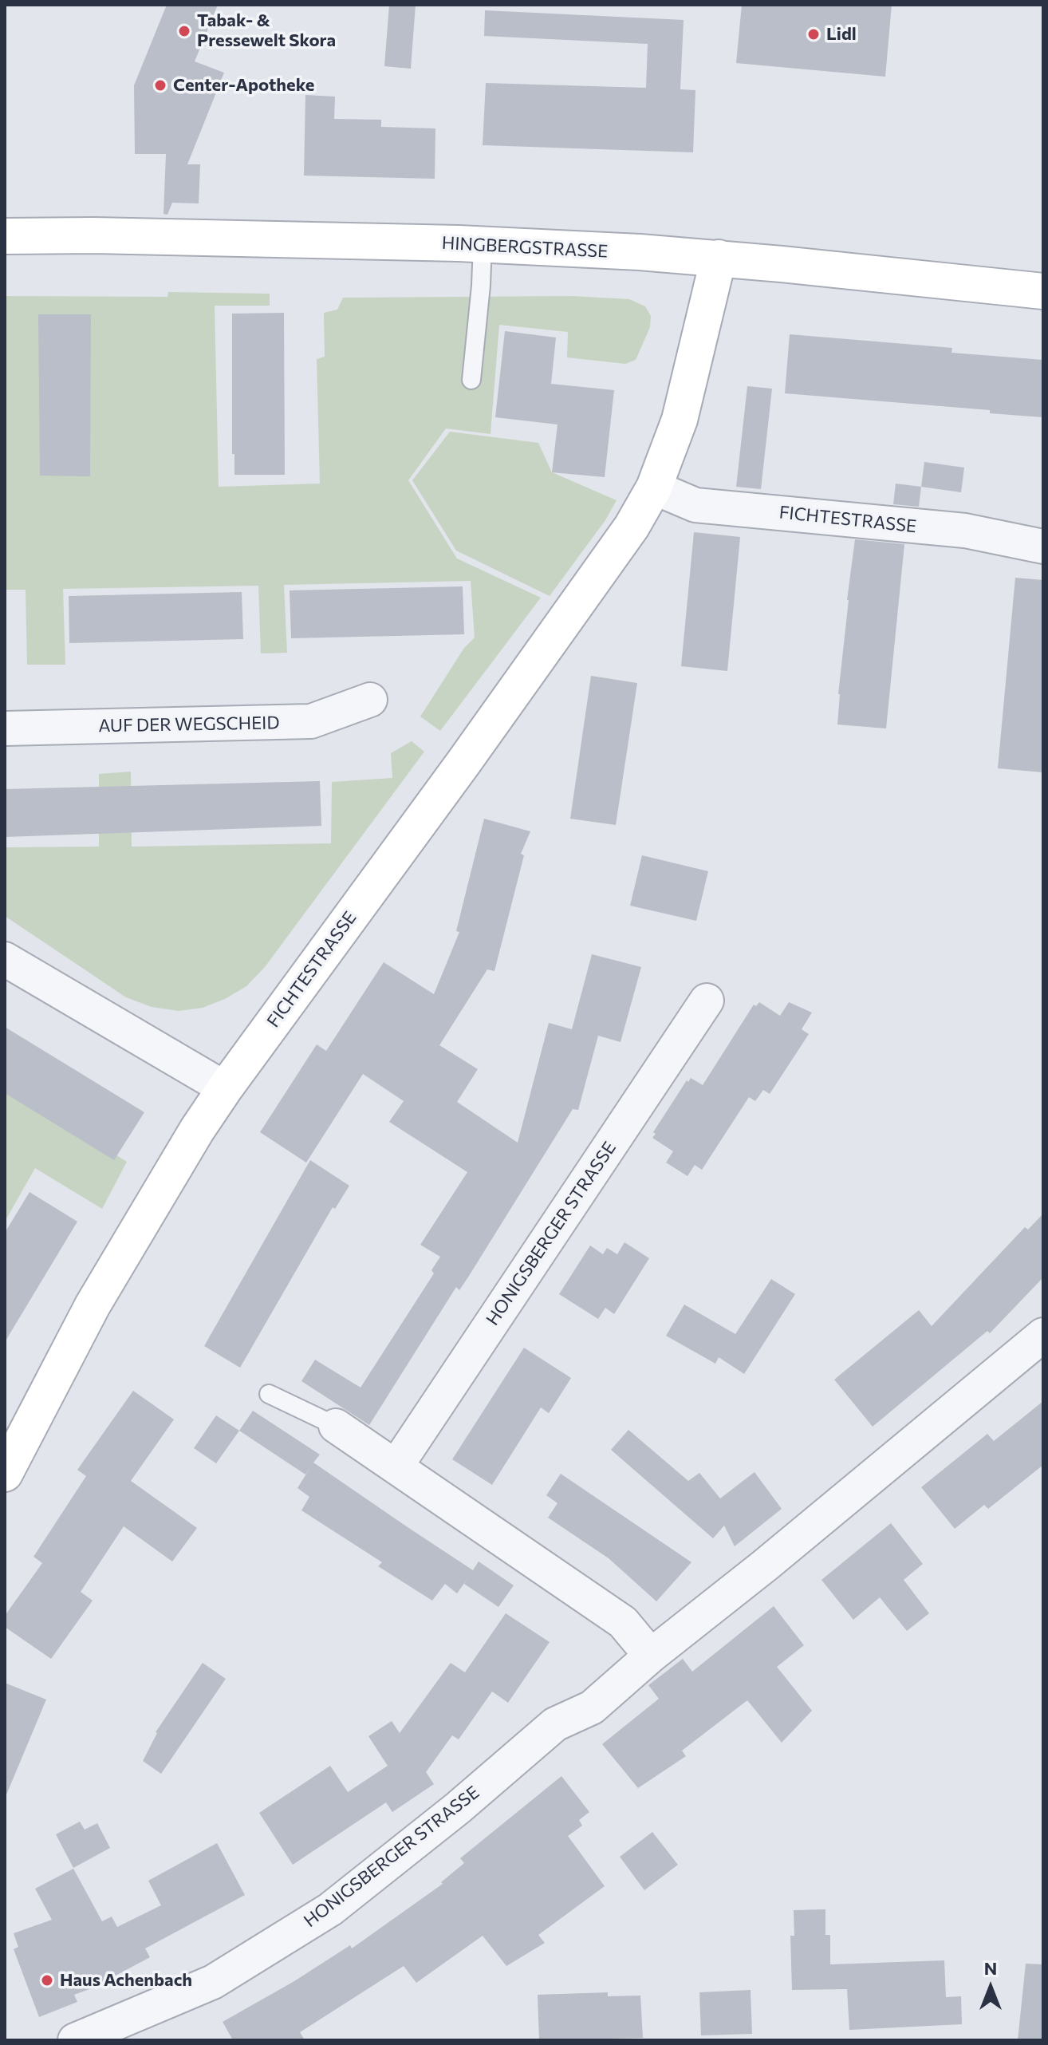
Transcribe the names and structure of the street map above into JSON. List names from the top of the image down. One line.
{"streets":{"street":["HINGBERGSTRASSE","FICHTESTRASSE","AUF DER WEGSCHEID","HONIGSBERGER STRASSE"]},"crossings":[["HINGBERGSTRASSE","FICHTESTRASSE"]],"places":["Tabak- & Pressewelt Skora","Lidl","Center-Apotheke","Haus Achenbach"],"north":"top"}
